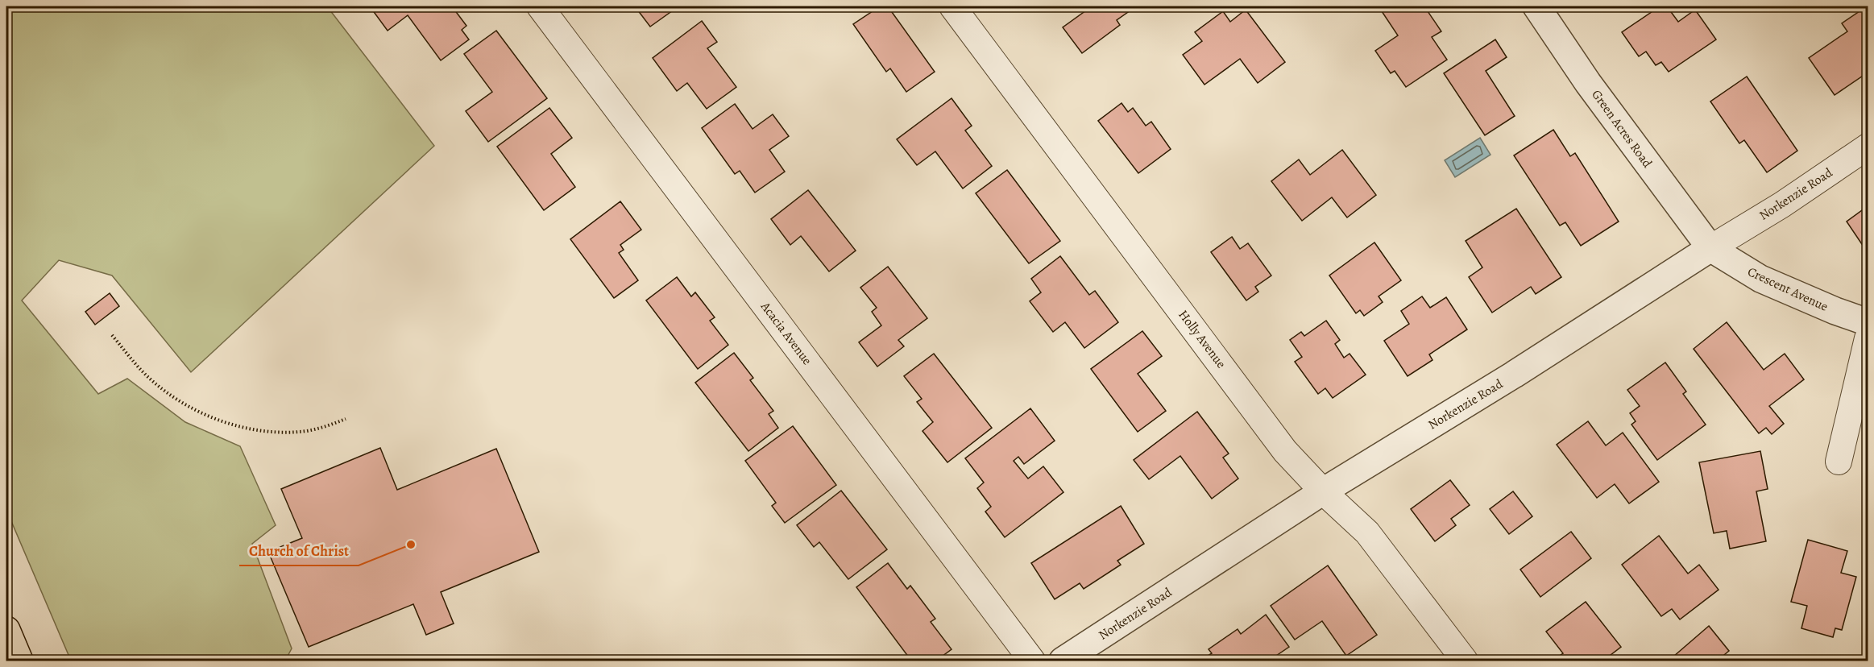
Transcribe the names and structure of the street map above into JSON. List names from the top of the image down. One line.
{"streets":{"street":["Green Acres Road","Norkenzie Road","Crescent Avenue","Acacia Avenue","Holly Avenue"]},"crossings":[["Green Acres Road","Norkenzie Road"],["Green Acres Road","Crescent Avenue"],["Norkenzie Road","Crescent Avenue"],["Norkenzie Road","Holly Avenue"]],"places":["Church of Christ"]}
